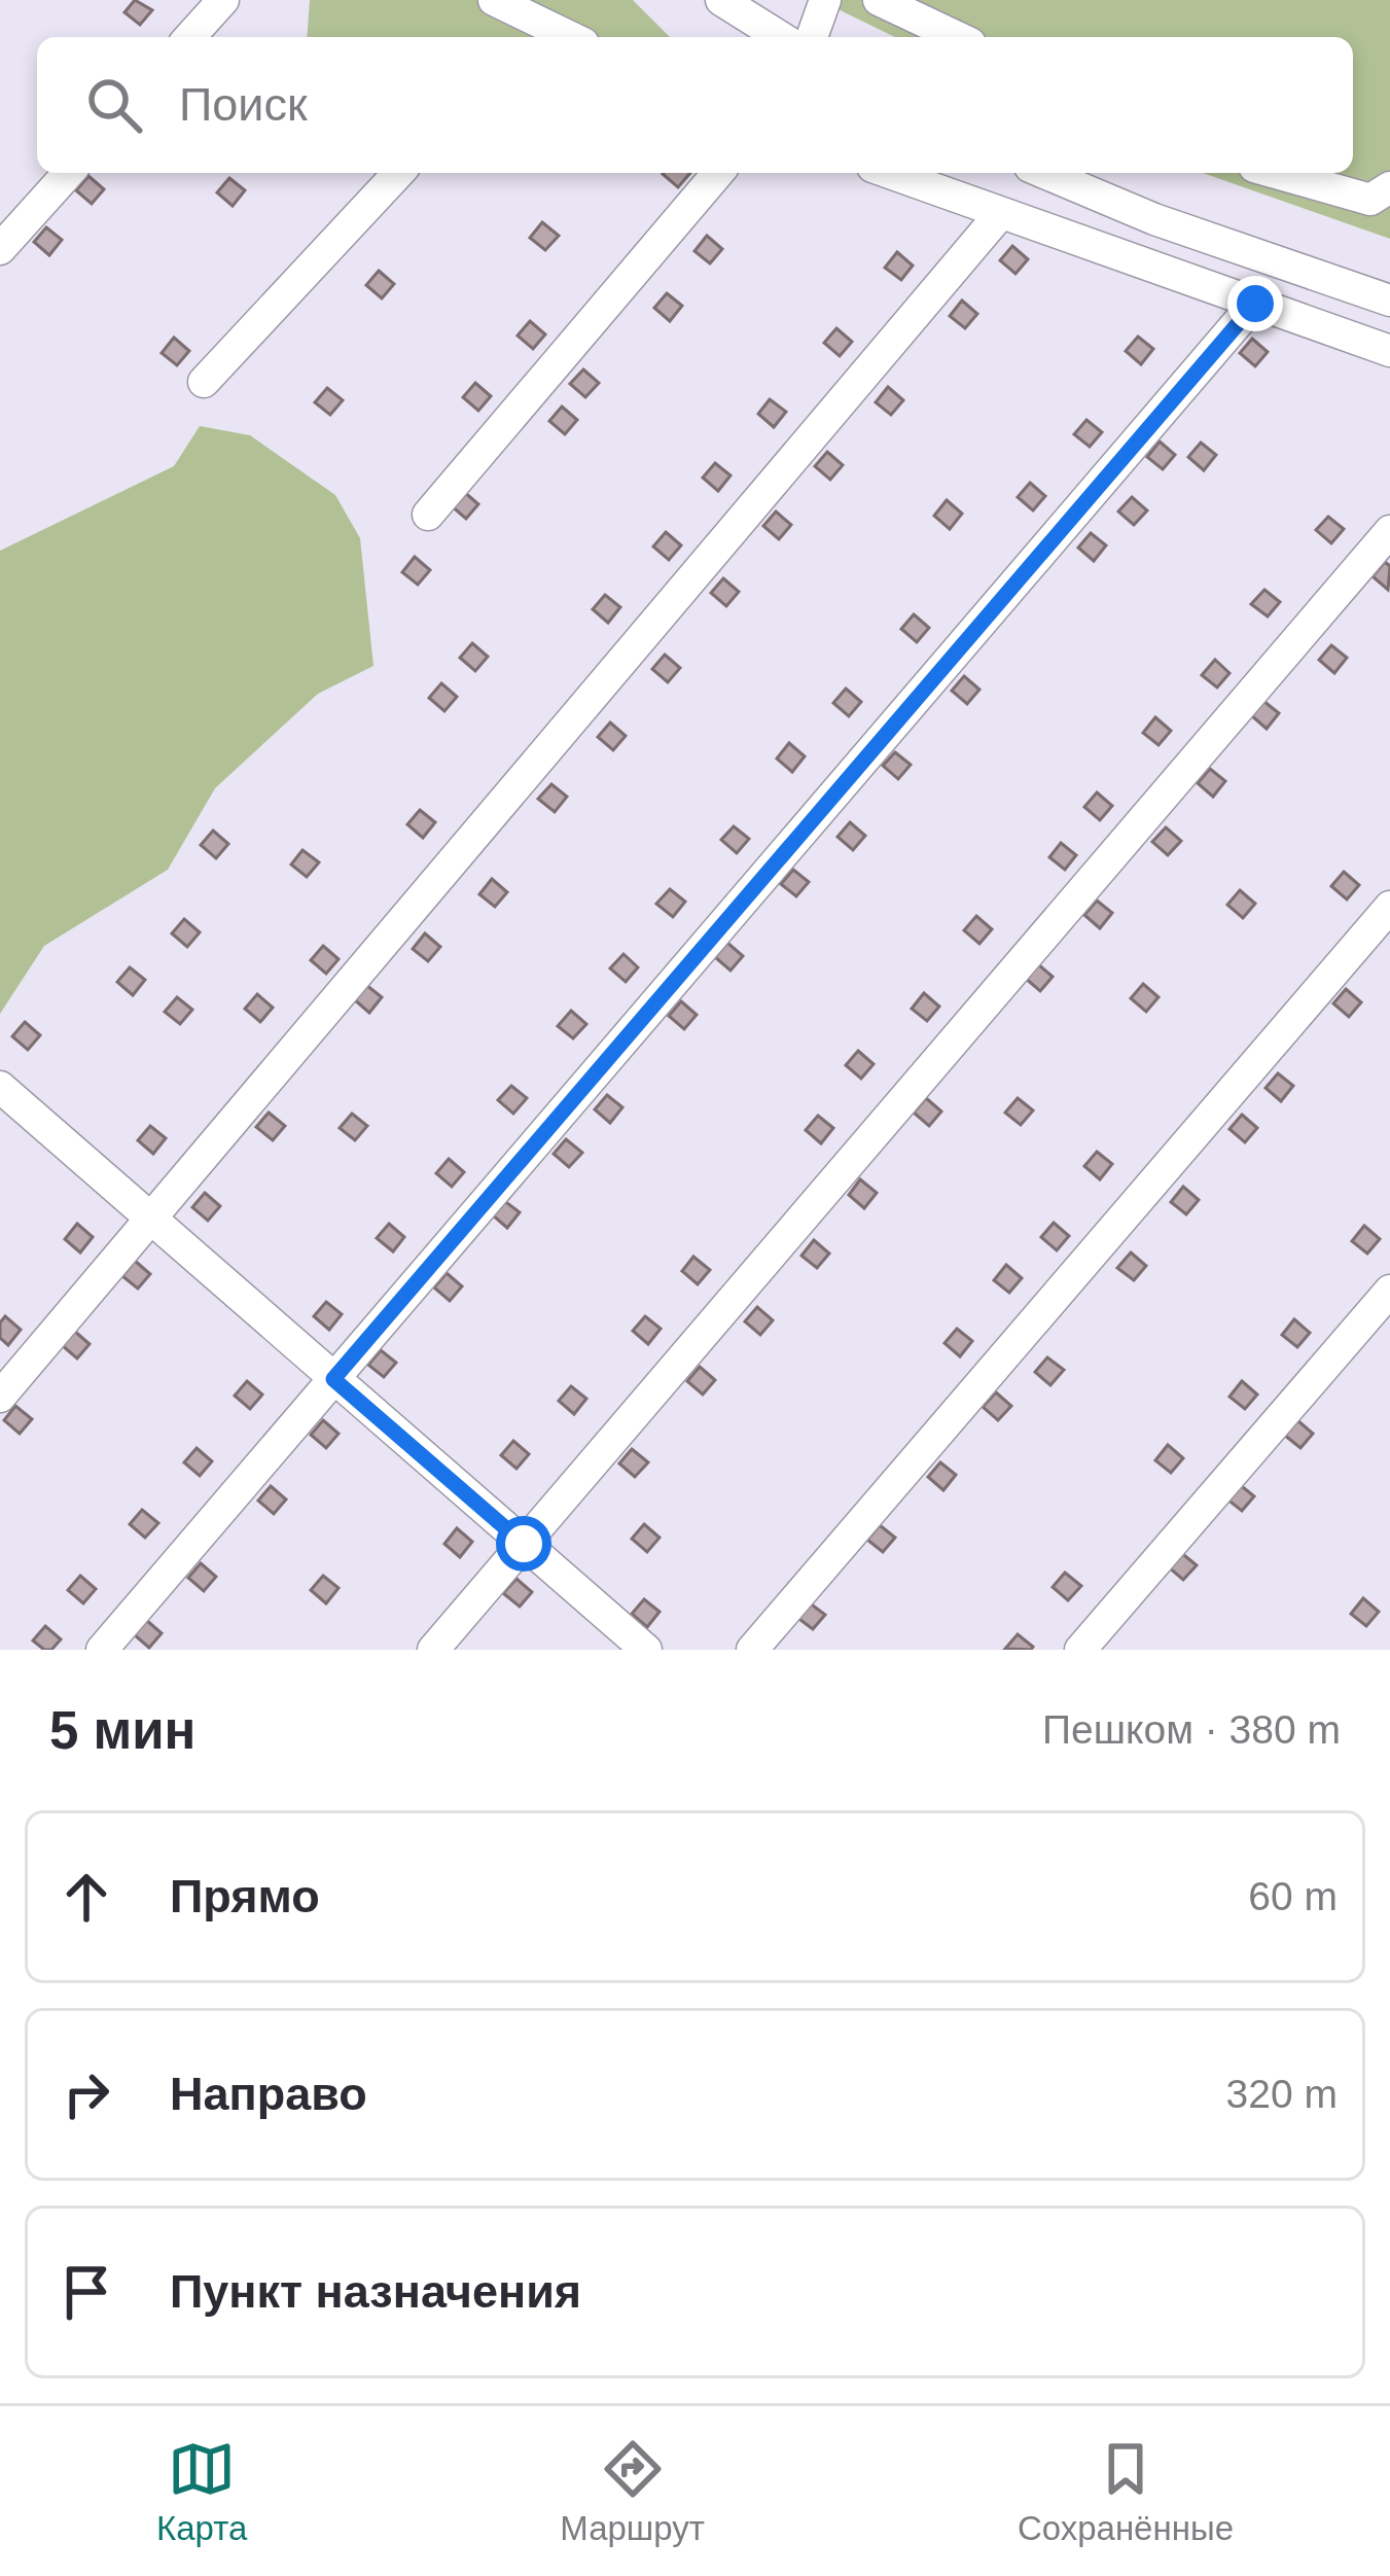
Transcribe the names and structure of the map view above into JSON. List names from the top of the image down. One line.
{"page":{"search":"Поиск","heading":["5 мин","Пешком · 380 m"],"list":[["Прямо","60 m"],["Направо","320 m"],"Пункт назначения"],"nav":["Карта","Маршрут","Сохранённые"]}}
